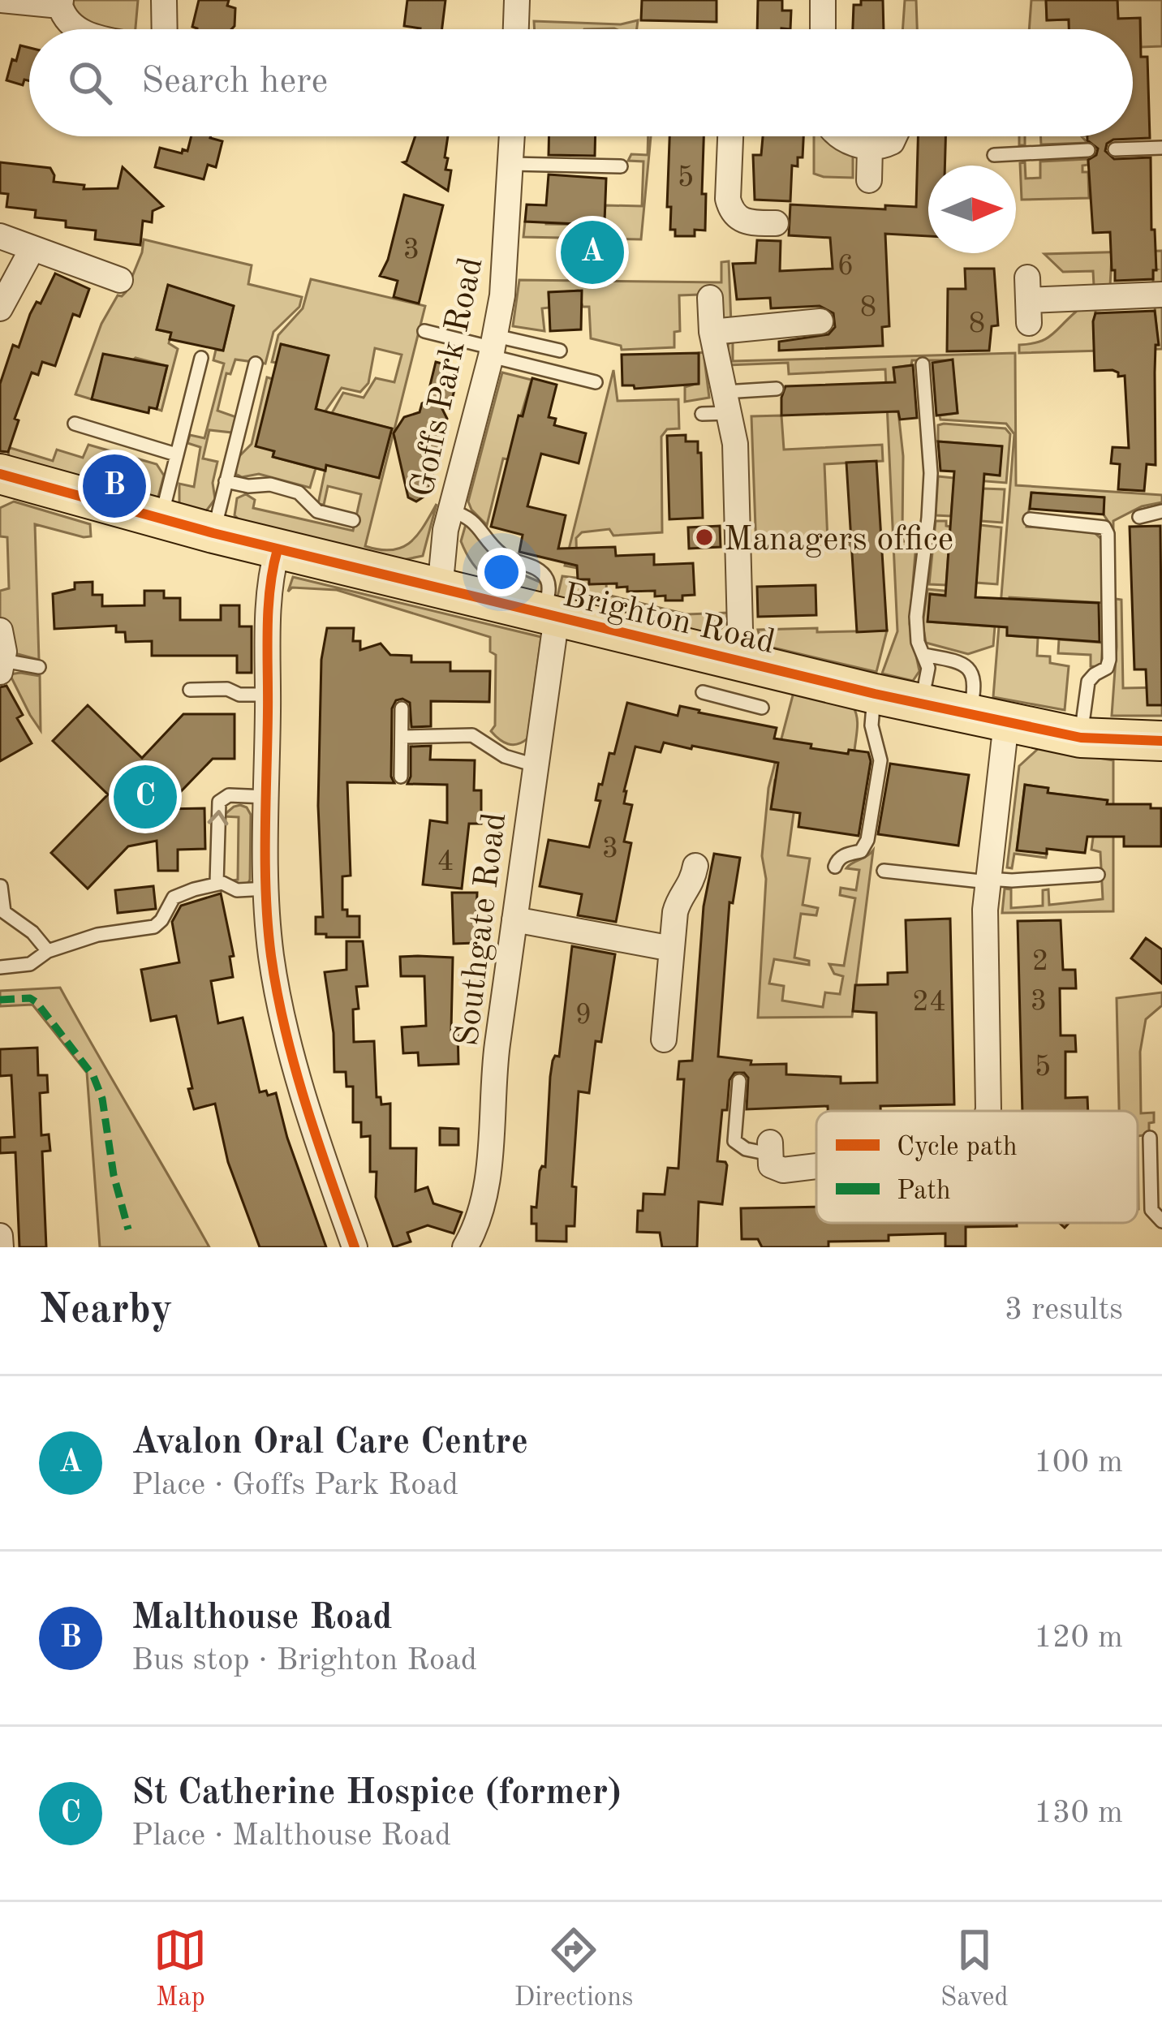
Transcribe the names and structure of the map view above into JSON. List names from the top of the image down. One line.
{"streets":{"main road":["Brighton Road"],"street":["Goffs Park Road","Southgate Road"]},"crossings":[["Goffs Park Road","Brighton Road"],["Brighton Road","Southgate Road"]],"places":["Managers office"],"house_numbers":["5","3","6","8","8","3","4","2","3","24","9","5"],"legend":["Cycle path","Path"],"north":"right","page":{"search":"Search here","pins":["A","B","C"],"heading":["Nearby","3 results"],"list":[{"mark":"A","name":"Avalon Oral Care Centre","note":"Place · Goffs Park Road","value":"100 m"},{"mark":"B","name":"Malthouse Road","note":"Bus stop · Brighton Road","value":"120 m"},{"mark":"C","name":"St Catherine Hospice (former)","note":"Place · Malthouse Road","value":"130 m"}],"nav":["Map","Directions","Saved"]}}
